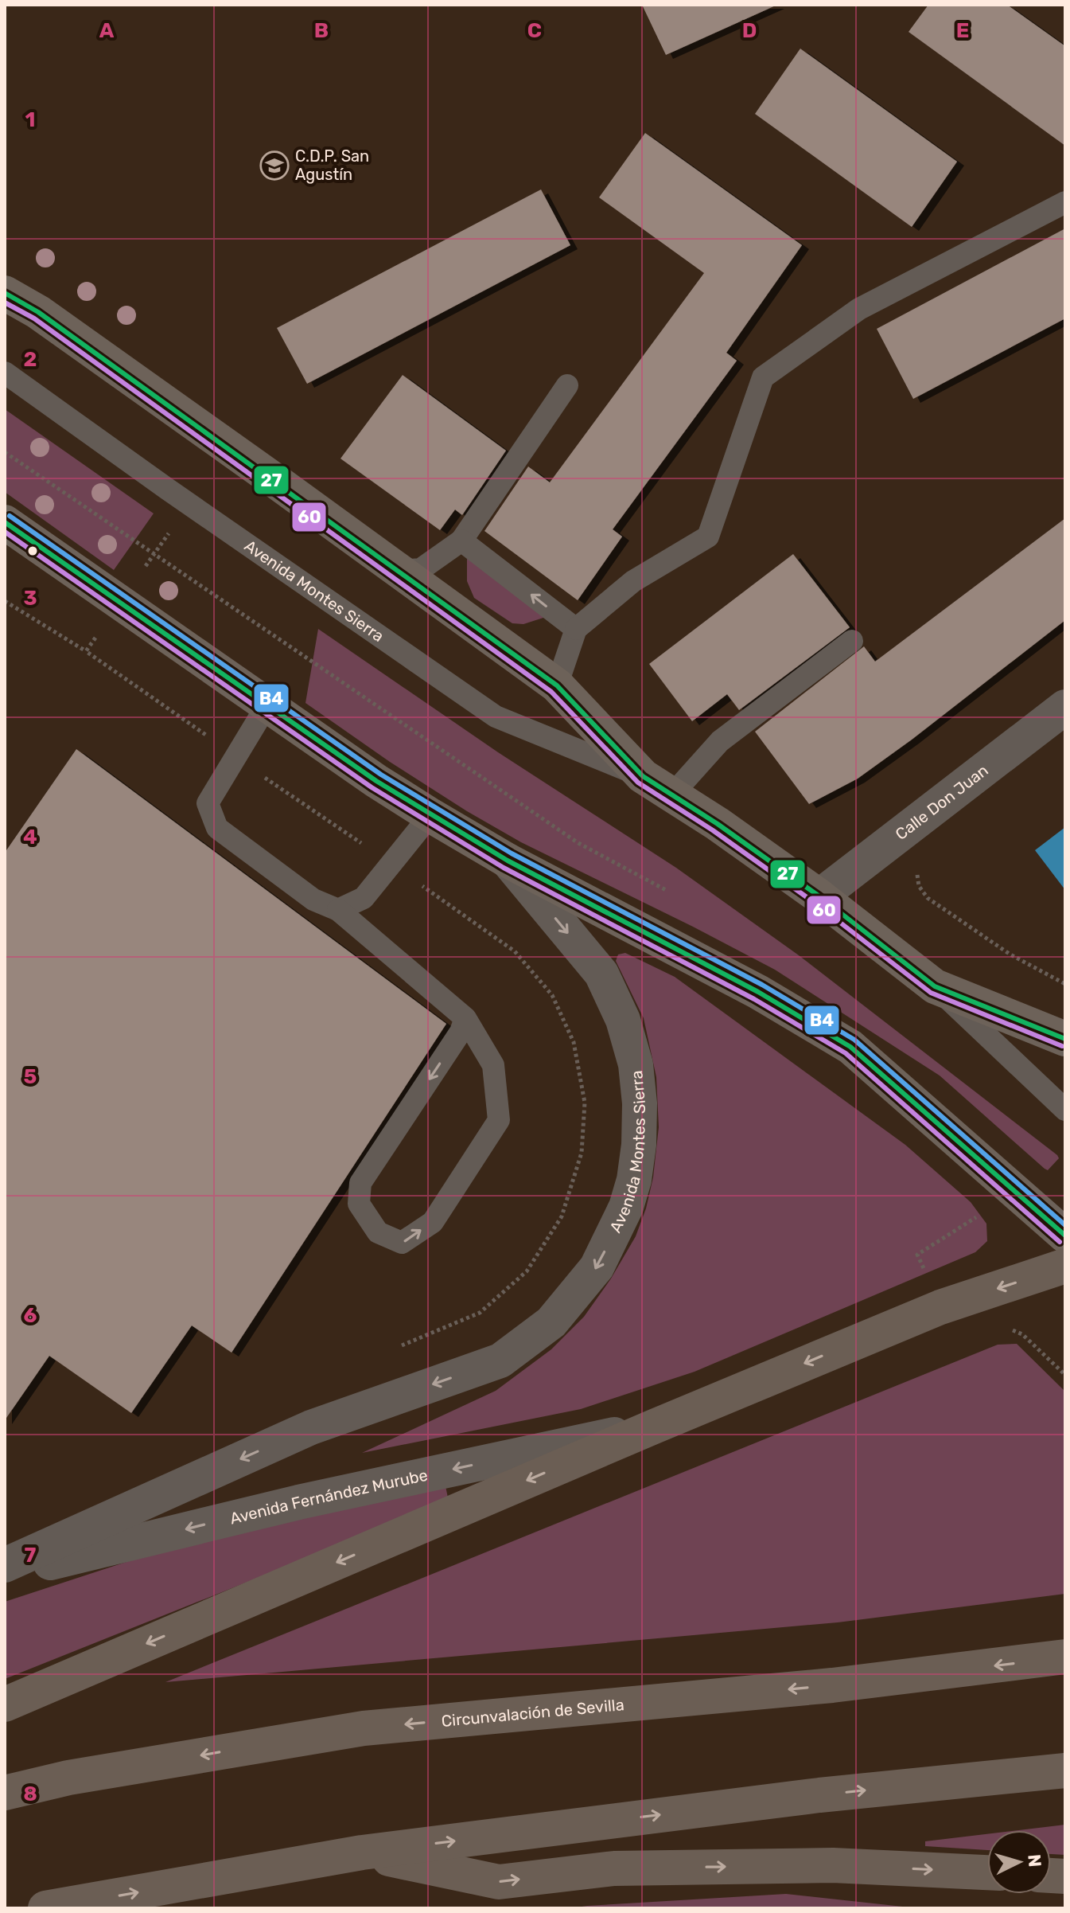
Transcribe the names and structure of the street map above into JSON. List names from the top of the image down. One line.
{"streets":{"highway":["Circunvalación de Sevilla"],"main road":["Avenida Montes Sierra"],"street":["Calle Don Juan","Avenida Fernández Murube"]},"crossings":[["Avenida Montes Sierra","Calle Don Juan"]],"one_way":["Avenida Fernández Murube"],"places":{"school or university":["C.D.P. San Agustín"]},"lines":["transit line 27","transit line 60","transit line B4"],"north":"right","grid":{"columns":["A","B","C","D","E"],"rows":["1","2","3","4","5","6","7","8"]}}
